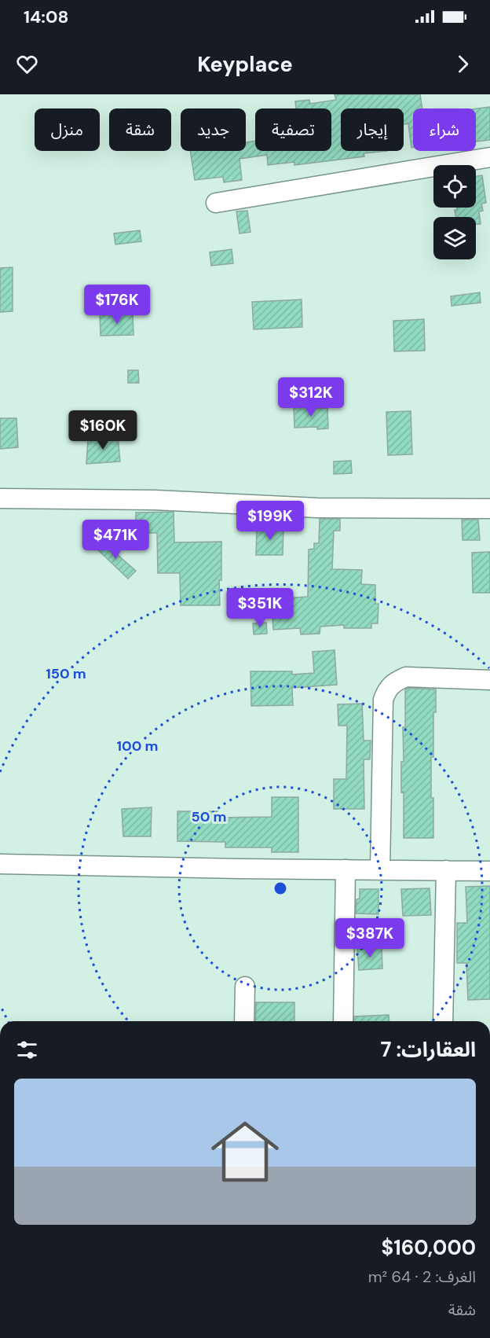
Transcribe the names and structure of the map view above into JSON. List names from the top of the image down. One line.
{"page":{"status":"14:08","header":"Keyplace","chip":["شراء","إيجار","تصفية","جديد","شقة","منزل"],"price":["$176K","$312K","$160K","$199K","$471K","$351K","$387K"],"heading":"العقارات: 7","list":[{"name":"$160,000","note":"الغرف: 2 · 64 m² · شقة"}]},"rings":["150 m","100 m","50 m"]}
